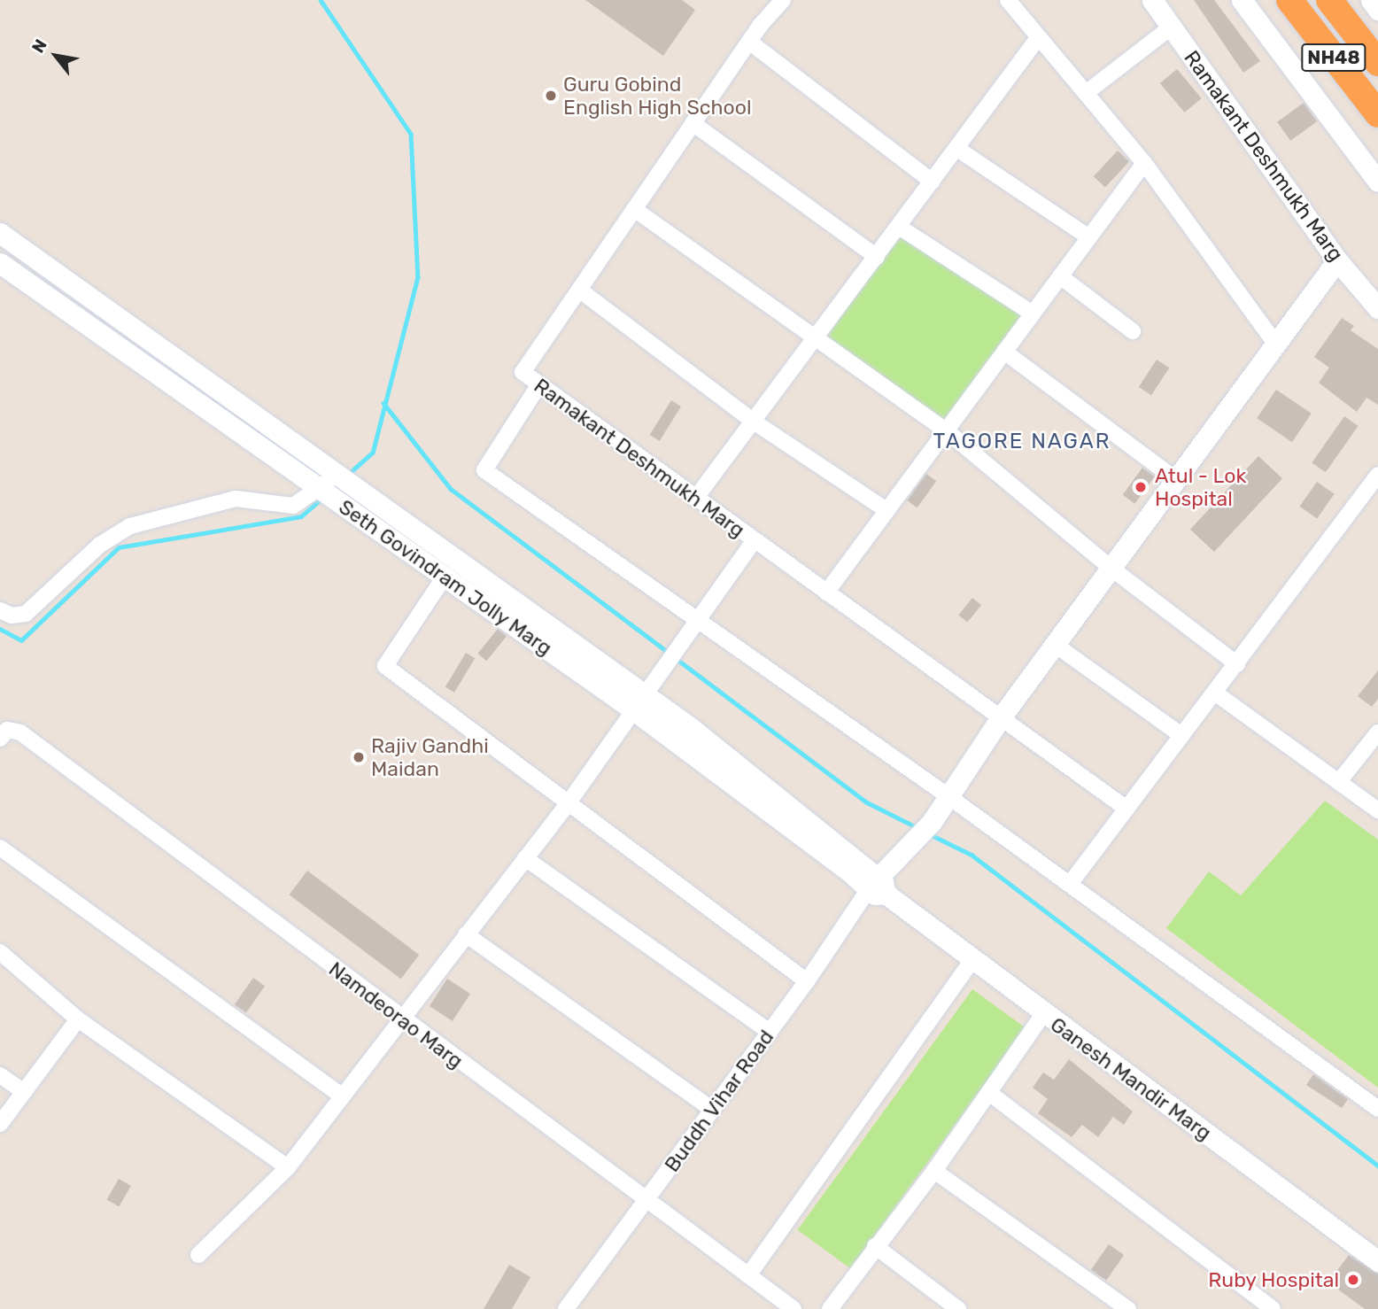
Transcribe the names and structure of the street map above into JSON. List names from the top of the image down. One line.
{"streets":{"highway":["NH48"],"street":["Ramakant Deshmukh Marg","Seth Govindram Jolly Marg","Namdeorao Marg","Ganesh Mandir Marg","Buddh Vihar Road"]},"crossings":[["Seth Govindram Jolly Marg","Ganesh Mandir Marg"],["Seth Govindram Jolly Marg","Buddh Vihar Road"],["Namdeorao Marg","Buddh Vihar Road"],["Ganesh Mandir Marg","Buddh Vihar Road"]],"districts":["TAGORE NAGAR"],"places":["Guru Gobind English High School","Atul - Lok Hospital","Rajiv Gandhi Maidan","Ruby Hospital"],"north":"top left"}
